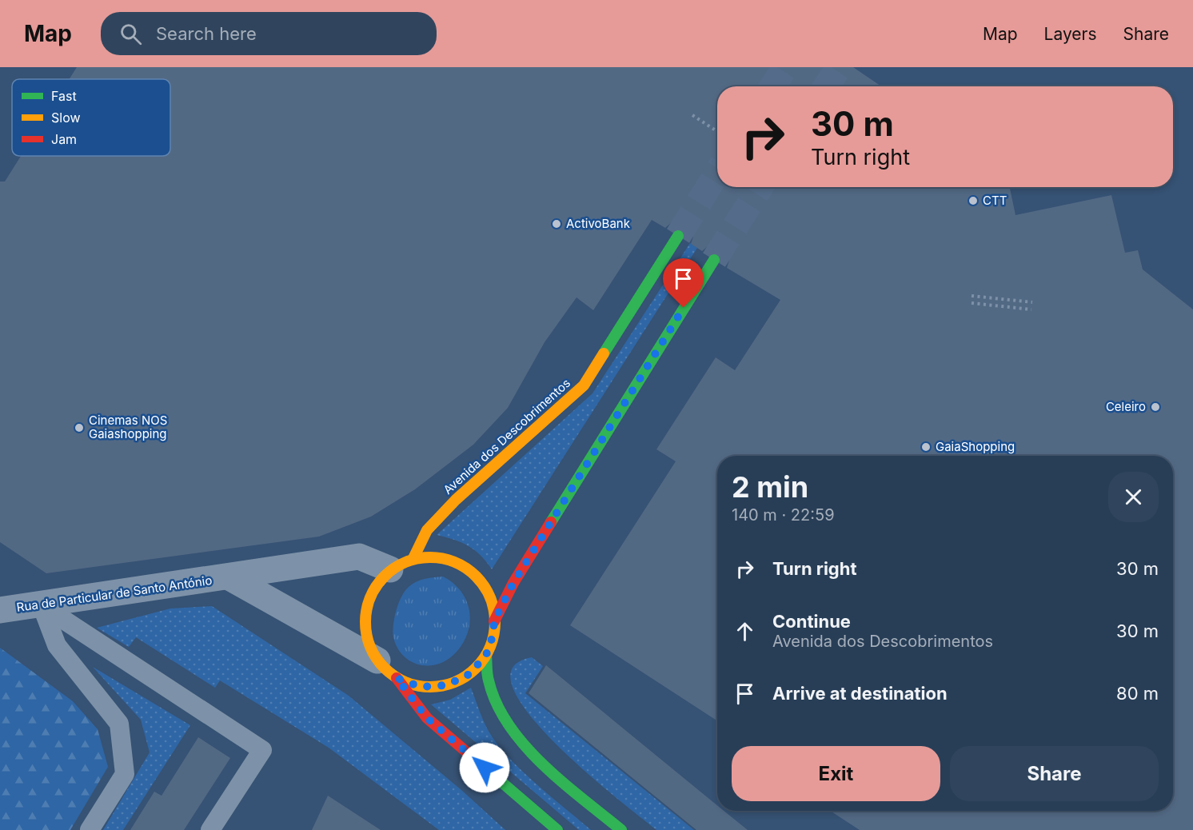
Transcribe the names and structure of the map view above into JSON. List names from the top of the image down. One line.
{"streets":{"main road":["Avenida dos Descobrimentos"],"street":["Rua de Particular de Santo António"]},"crossings":[["Avenida dos Descobrimentos","Rua de Particular de Santo António"]],"places":["CTT","ActivoBank","Celeiro","Cinemas NOS Gaiashopping","GaiaShopping"],"legend":["Fast","Slow","Jam"],"page":{"header":"Map","search":"Search here","nav":["Map","Layers","Share"],"turn":["30 m","Turn right"],"heading":["2 min","140 m · 22:59"],"list":[{"name":"Turn right","value":"30 m"},{"name":"Continue","note":"Avenida dos Descobrimentos","value":"30 m"},{"name":"Arrive at destination","value":"80 m"}],"buttons":["Exit","Share"]}}
